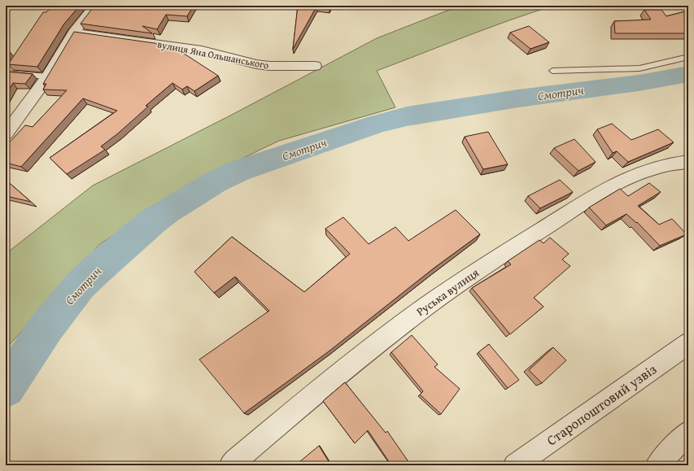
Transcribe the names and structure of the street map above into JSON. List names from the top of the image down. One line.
{"streets":{"street":["вулиця Яна Ольшанського","Руська вулиця","Старопоштовий узвіз"]},"water":["Смотрич"]}
